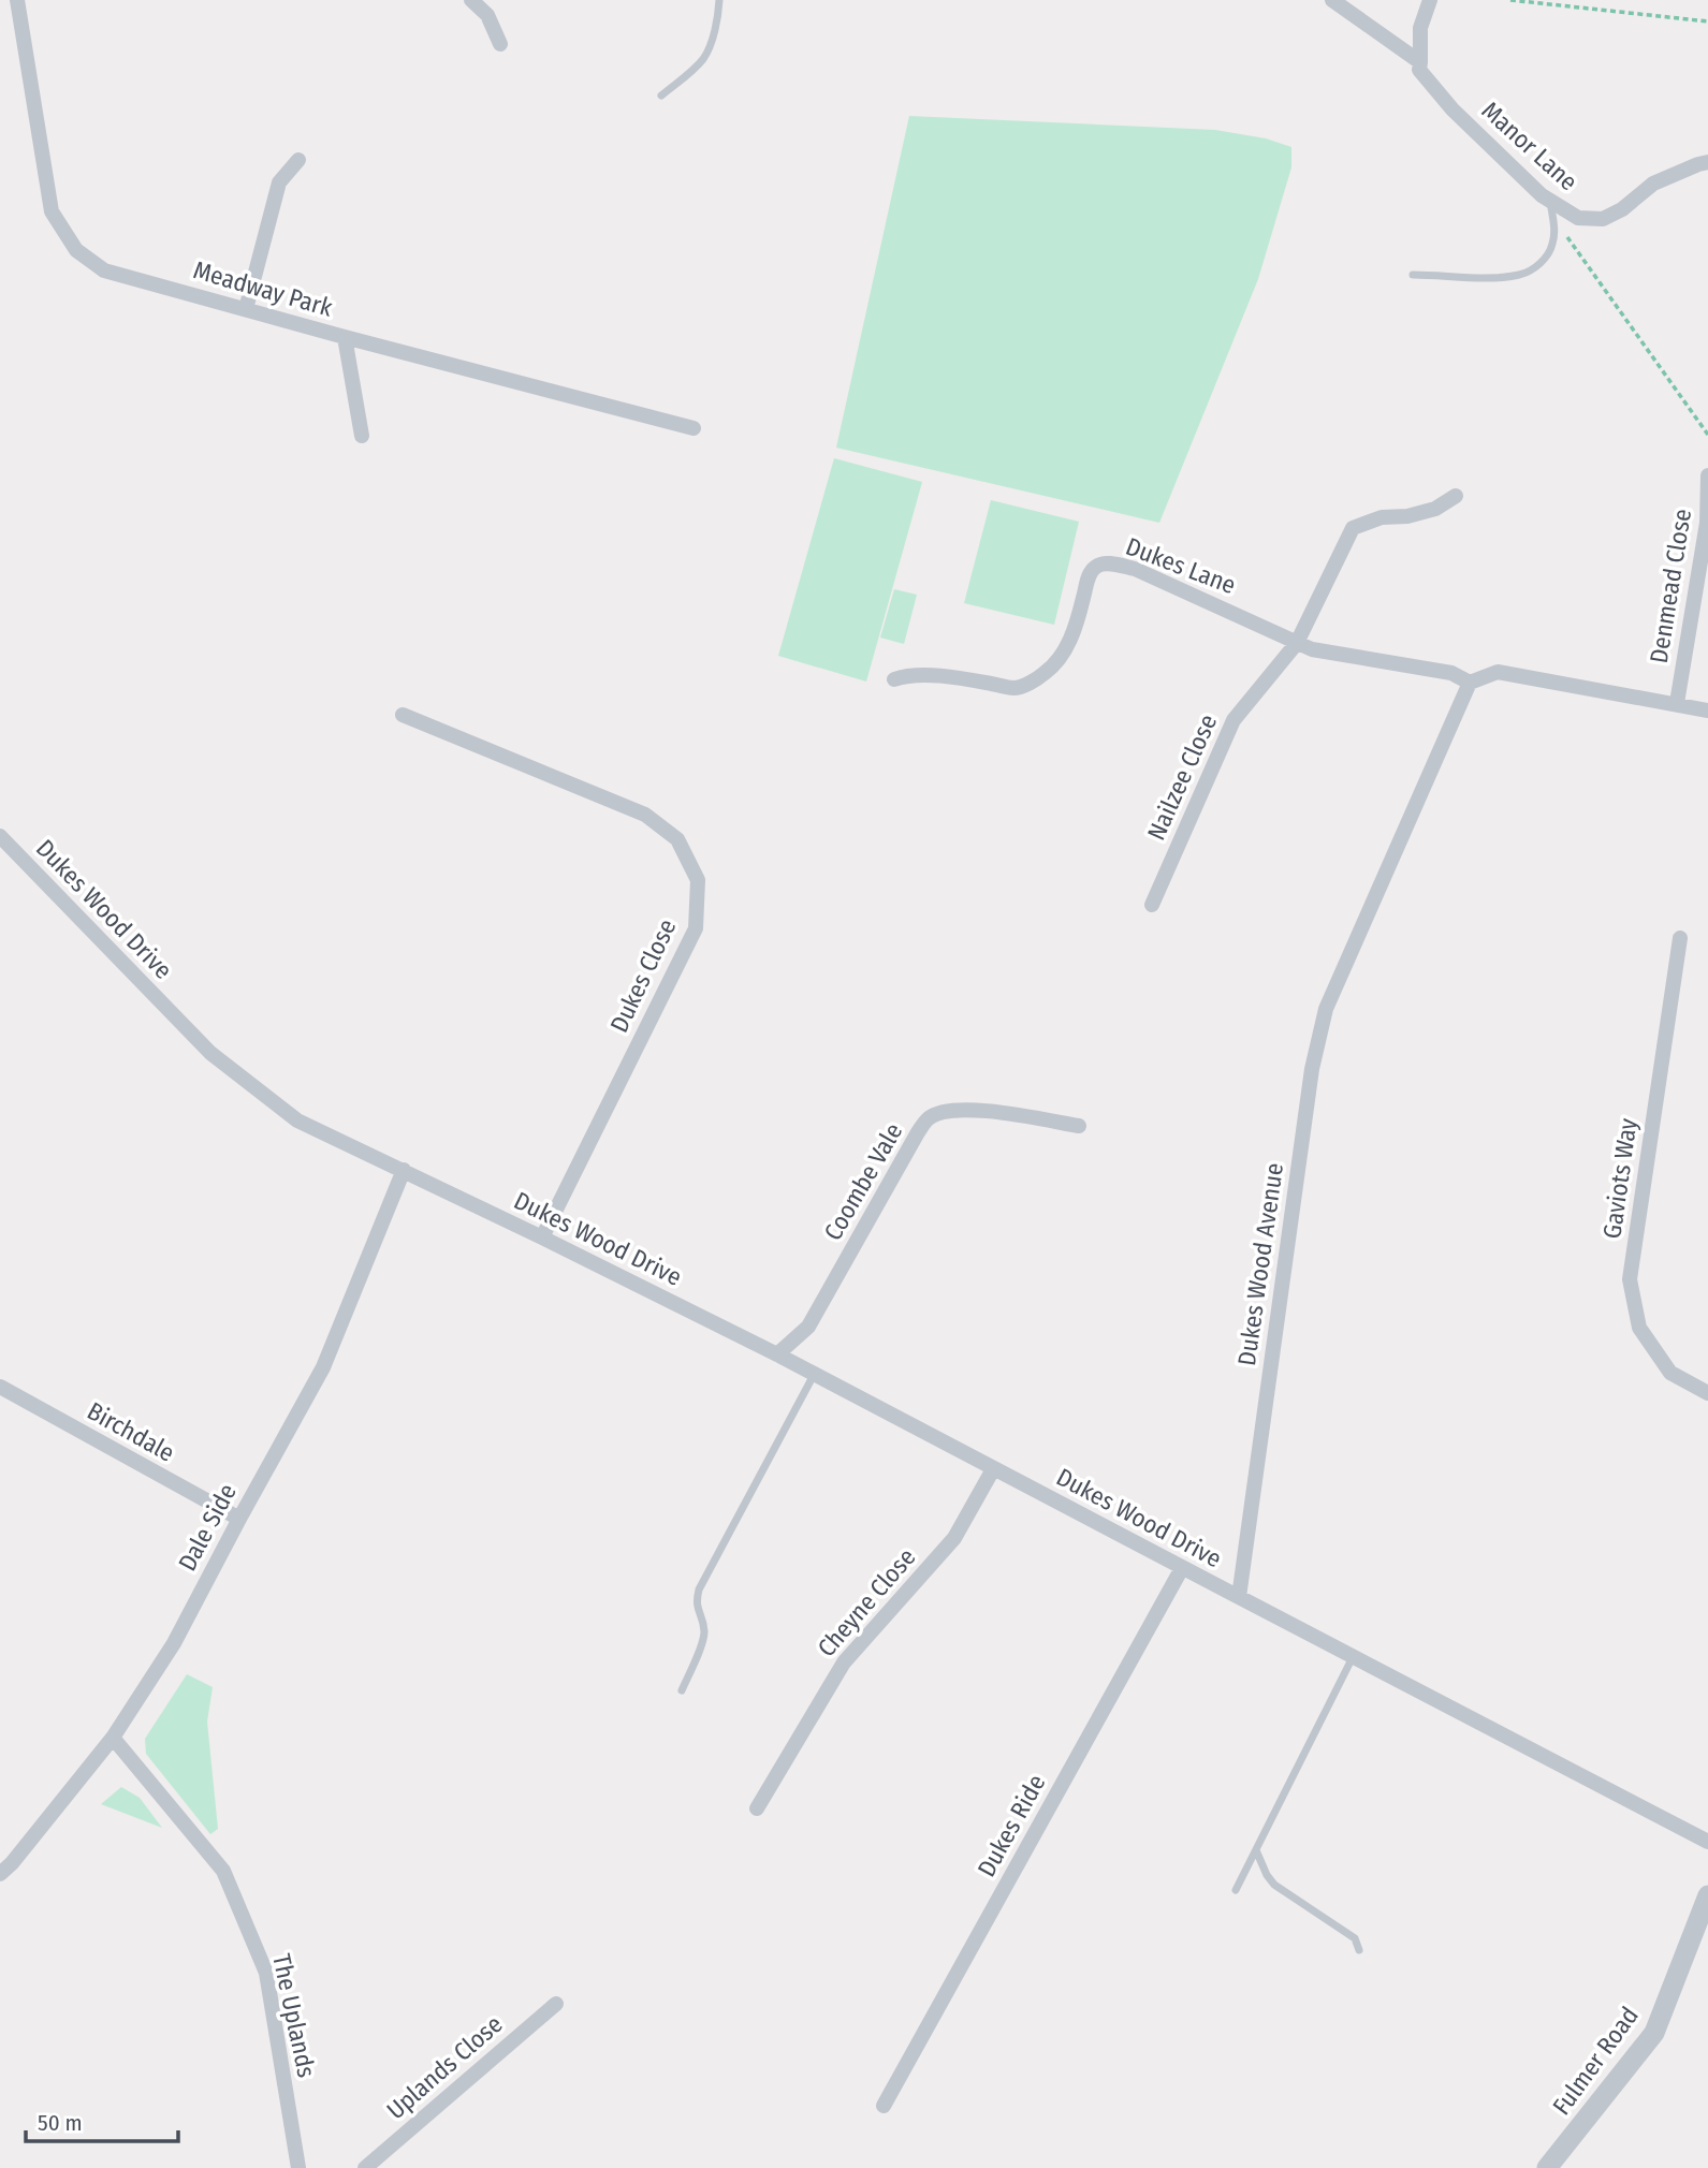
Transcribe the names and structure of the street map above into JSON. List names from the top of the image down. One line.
{"streets":{"street":["Manor Lane","Meadway Park","Dukes Lane","Denmead Close","Nailzee Close","Dukes Wood Drive","Dukes Close","Gaviots Way","Coombe Vale","Dukes Wood Avenue","Birchdale","Dale Side","Cheyne Close","Dukes Ride","The Uplands","Fulmer Road","Uplands Close"]},"crossings":[["Dukes Lane","Nailzee Close"],["Dukes Lane","Dukes Wood Avenue"],["Dukes Wood Drive","Dukes Close"],["Dukes Wood Drive","Coombe Vale"],["Dukes Wood Drive","Dukes Wood Avenue"],["Dukes Wood Drive","Dale Side"],["Dukes Wood Drive","Cheyne Close"],["Dukes Wood Drive","Dukes Ride"],["Birchdale","Dale Side"],["Dale Side","The Uplands"]],"scale_bar":"50 m"}
